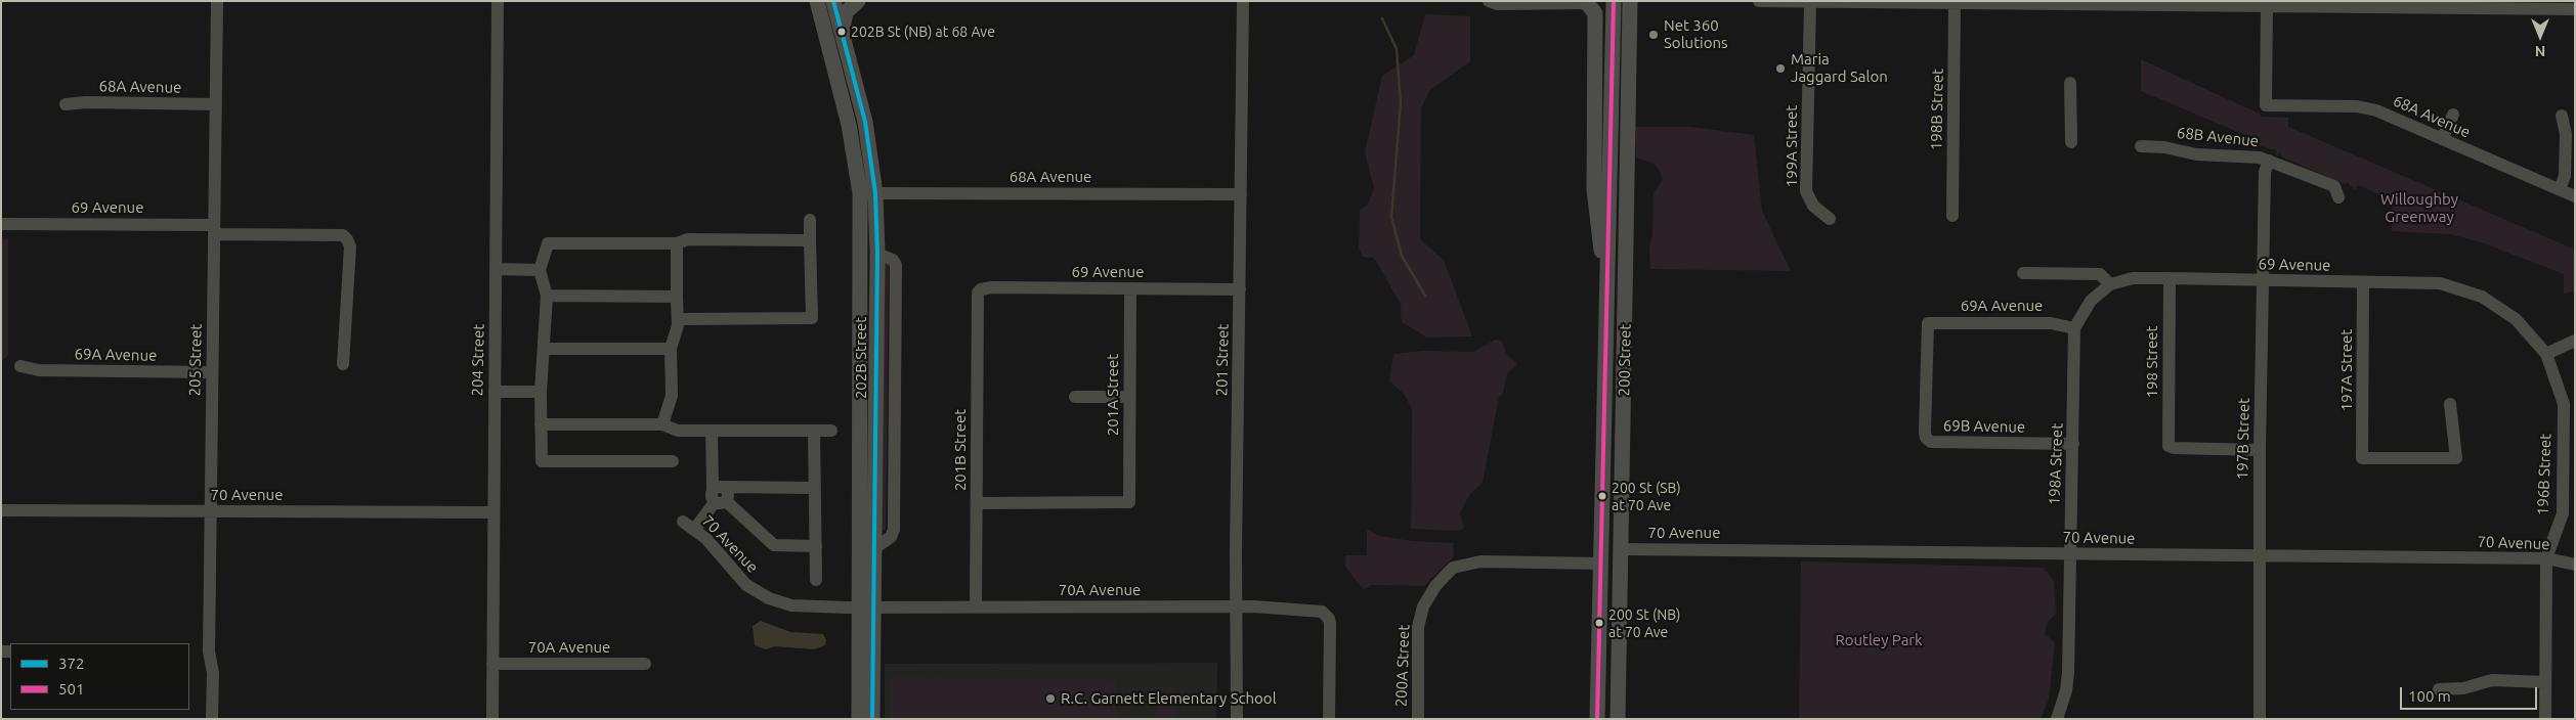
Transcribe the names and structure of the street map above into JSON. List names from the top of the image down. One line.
{"streets":{"main road":["202B Street","200 Street"],"street":["68A Avenue","198B Street","68B Avenue","199A Street","69 Avenue","69A Avenue","205 Street","204 Street","201 Street","198 Street","197A Street","201A Street","69B Avenue","197B Street","201B Street","198A Street","196B Street","70 Avenue","70A Avenue","200A Street"]},"crossings":[["68A Avenue","202B Street"],["68A Avenue","205 Street"],["68A Avenue","201 Street"],["68B Avenue","197B Street"],["69 Avenue","205 Street"],["69 Avenue","201 Street"],["69 Avenue","198 Street"],["69 Avenue","197A Street"],["69 Avenue","201A Street"],["69 Avenue","197B Street"],["69 Avenue","201B Street"],["69 Avenue","196B Street"],["69A Avenue","205 Street"],["69A Avenue","69B Avenue"],["69A Avenue","198A Street"],["202B Street","70 Avenue"],["202B Street","70A Avenue"],["205 Street","70 Avenue"],["204 Street","70 Avenue"],["204 Street","70A Avenue"],["201 Street","70A Avenue"],["200 Street","70 Avenue"],["200 Street","200A Street"],["198 Street","197B Street"],["201A Street","201B Street"],["69B Avenue","198A Street"],["197B Street","70 Avenue"],["201B Street","70A Avenue"],["198A Street","70 Avenue"],["196B Street","70 Avenue"],["70 Avenue","70A Avenue"]],"parks":["Willoughby Greenway","Routley Park"],"places":["202B St (NB) at 68 Ave","Net 360 Solutions","Maria Jaggard Salon","200 St (SB) at 70 Ave","200 St (NB) at 70 Ave","R.C. Garnett Elementary School"],"lines":["transit line 372","transit line 501"],"legend":["372","501"],"scale_bar":"100 m","north":"bottom"}
